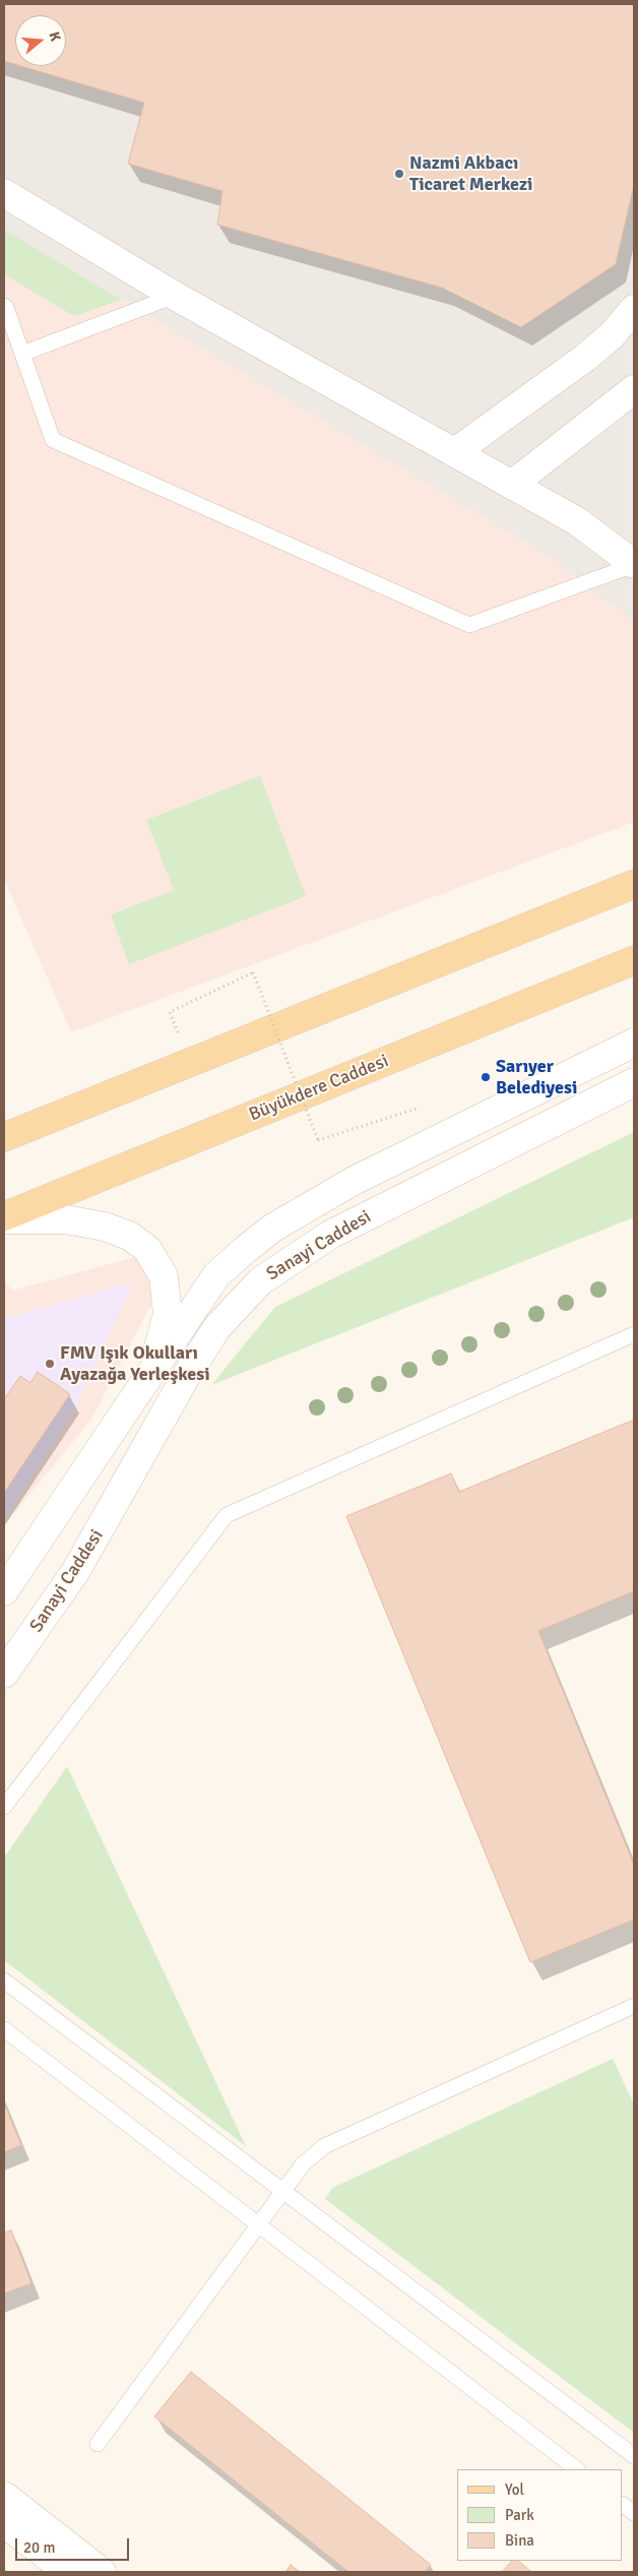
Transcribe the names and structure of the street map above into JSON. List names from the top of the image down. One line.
{"streets":{"main road":["Büyükdere Caddesi"],"street":["Sanayi Caddesi"]},"places":["Nazmi Akbacı Ticaret Merkezi","Sarıyer Belediyesi","FMV Işık Okulları Ayazağa Yerleşkesi"],"legend":["Yol","Park","Bina"],"scale_bar":"20 m","north":"right"}
